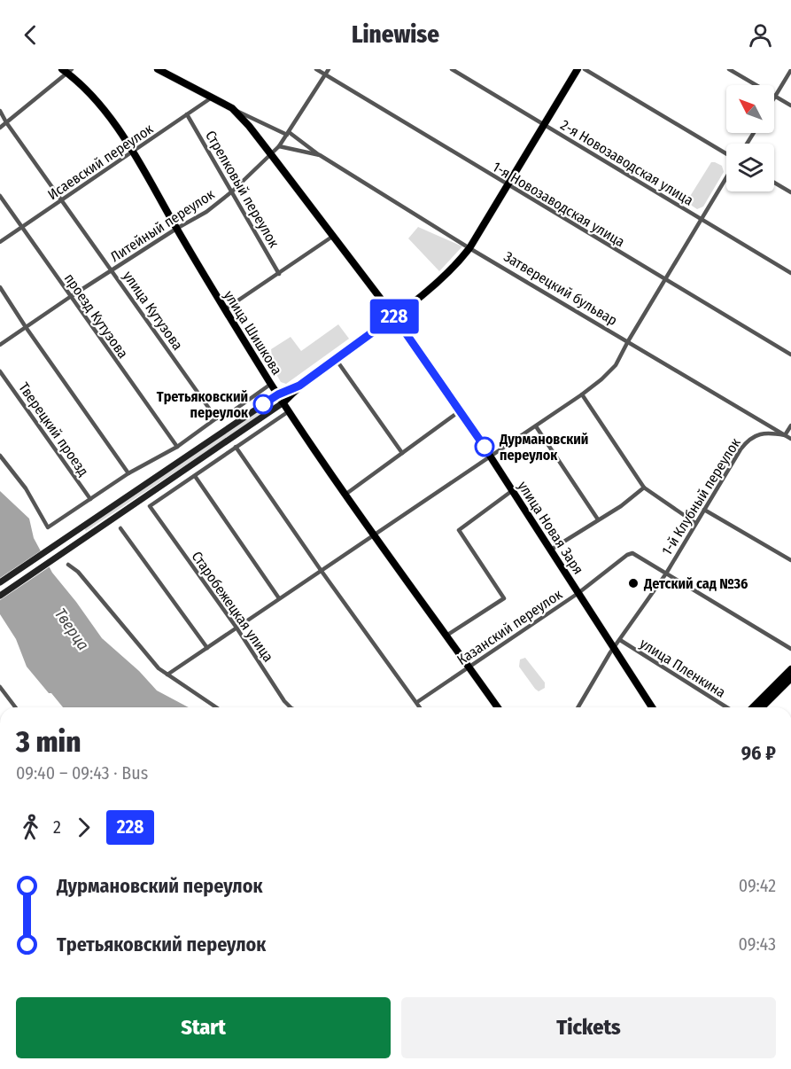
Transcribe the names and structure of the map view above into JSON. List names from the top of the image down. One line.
{"streets":{"main road":["Затверецкий бульвар","улица Шишкова","улица Новая Заря"],"street":["Исаевский переулок","2-я Новозаводская улица","Стрелковый переулок","1-я Новозаводская улица","Литейный переулок","улица Кутузова","проезд Кутузова","Тверецкий проезд","1-й Клубный переулок","Старобежецкая улица","Казанский переулок","улица Пленкина"]},"crossings":[["Исаевский переулок","Стрелковый переулок"],["Исаевский переулок","Затверецкий бульвар"],["Исаевский переулок","улица Кутузова"],["Исаевский переулок","проезд Кутузова"],["Исаевский переулок","улица Шишкова"],["Стрелковый переулок","Литейный переулок"],["1-я Новозаводская улица","Литейный переулок"],["Литейный переулок","Затверецкий бульвар"],["Литейный переулок","улица Кутузова"],["Литейный переулок","проезд Кутузова"],["Литейный переулок","улица Шишкова"],["Литейный переулок","улица Новая Заря"],["Затверецкий бульвар","1-й Клубный переулок"],["Затверецкий бульвар","улица Новая Заря"],["улица Шишкова","Казанский переулок"],["1-й Клубный переулок","улица Новая Заря"],["1-й Клубный переулок","Казанский переулок"],["1-й Клубный переулок","улица Пленкина"],["улица Новая Заря","Казанский переулок"]],"water":["Тверца"],"places":["Третьяковский переулок","Дурмановский переулок","Детский сад №36"],"lines":["bus line 228"],"north":"top left","page":{"header":"Linewise","on_map":"228","heading":["3 min","09:40 – 09:43 · Bus","96 ₽"],"legs":["2","228"],"list":[{"name":"Дурмановский переулок","value":"09:42"},{"name":"Третьяковский переулок","value":"09:43"}],"buttons":["Start","Tickets"]}}
